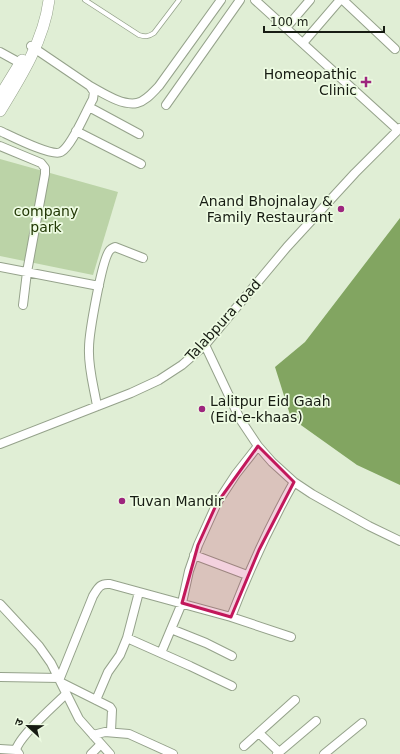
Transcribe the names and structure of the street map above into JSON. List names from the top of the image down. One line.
{"streets":{"street":["Talabpura road"]},"parks":["company park"],"places":{"health":["Homeopathic Clinic"],"other":["Anand Bhojnalay & Family Restaurant","Lalitpur Eid Gaah (Eid-e-khaas)","Tuvan Mandir"]},"scale_bar":"100 m","north":"left"}
